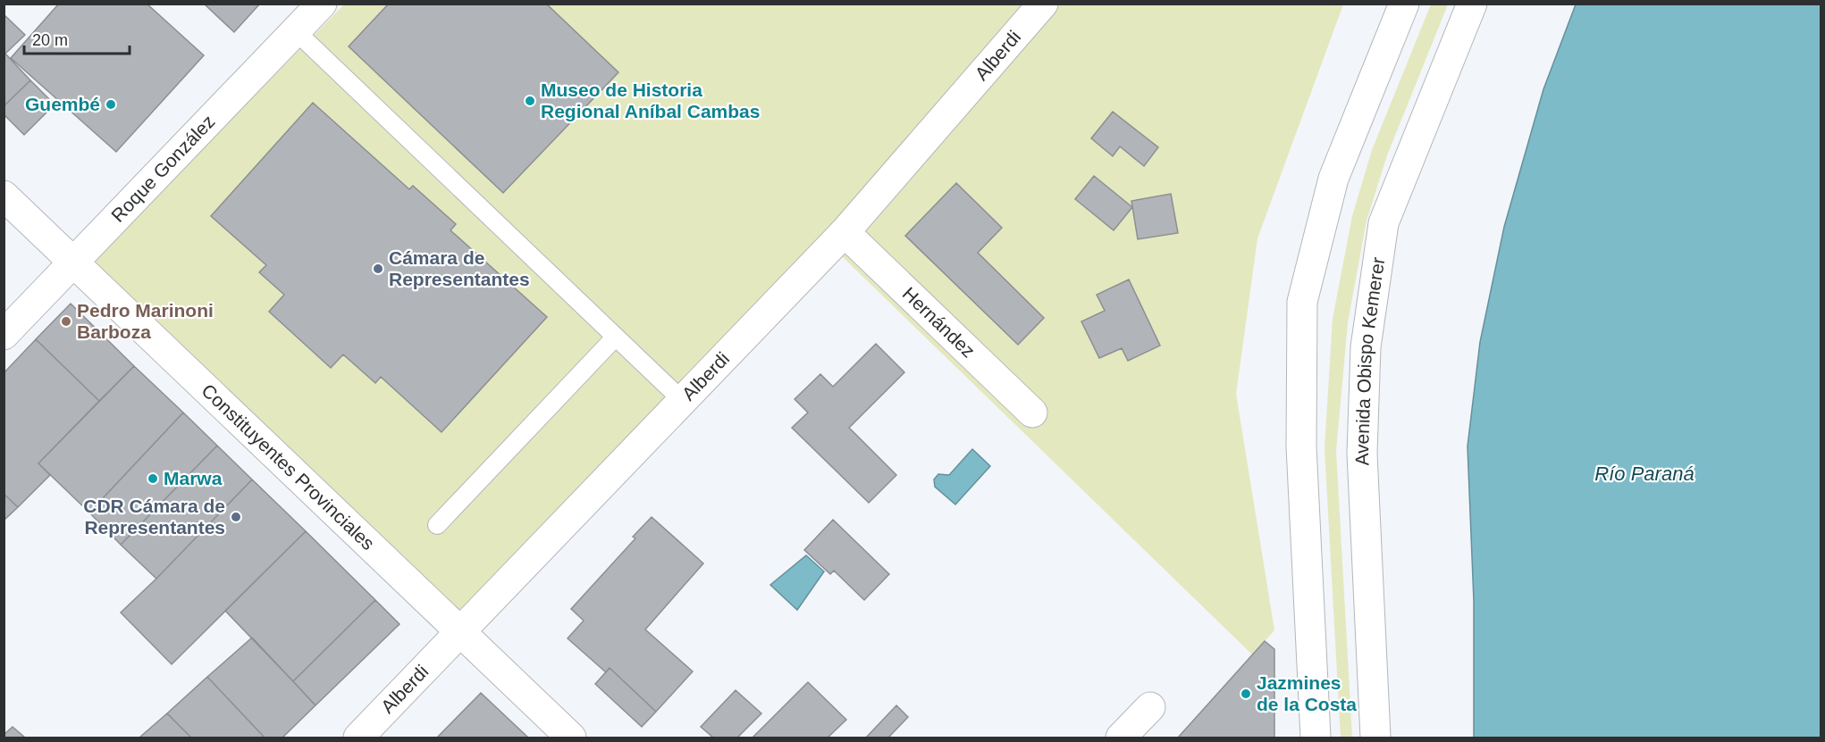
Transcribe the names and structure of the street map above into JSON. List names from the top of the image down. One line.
{"streets":{"street":["Alberdi","Roque González","Hernández","Avenida Obispo Kemerer","Constituyentes Provinciales"]},"crossings":[["Alberdi","Hernández"],["Alberdi","Constituyentes Provinciales"],["Roque González","Constituyentes Provinciales"]],"water":["Río Paraná"],"places":["Museo de Historia Regional Aníbal Cambas","Guembé","Cámara de Representantes","Pedro Marinoni Barboza","Marwa","CDR Cámara de Representantes","Jazmines de la Costa"],"scale_bar":"20 m"}
